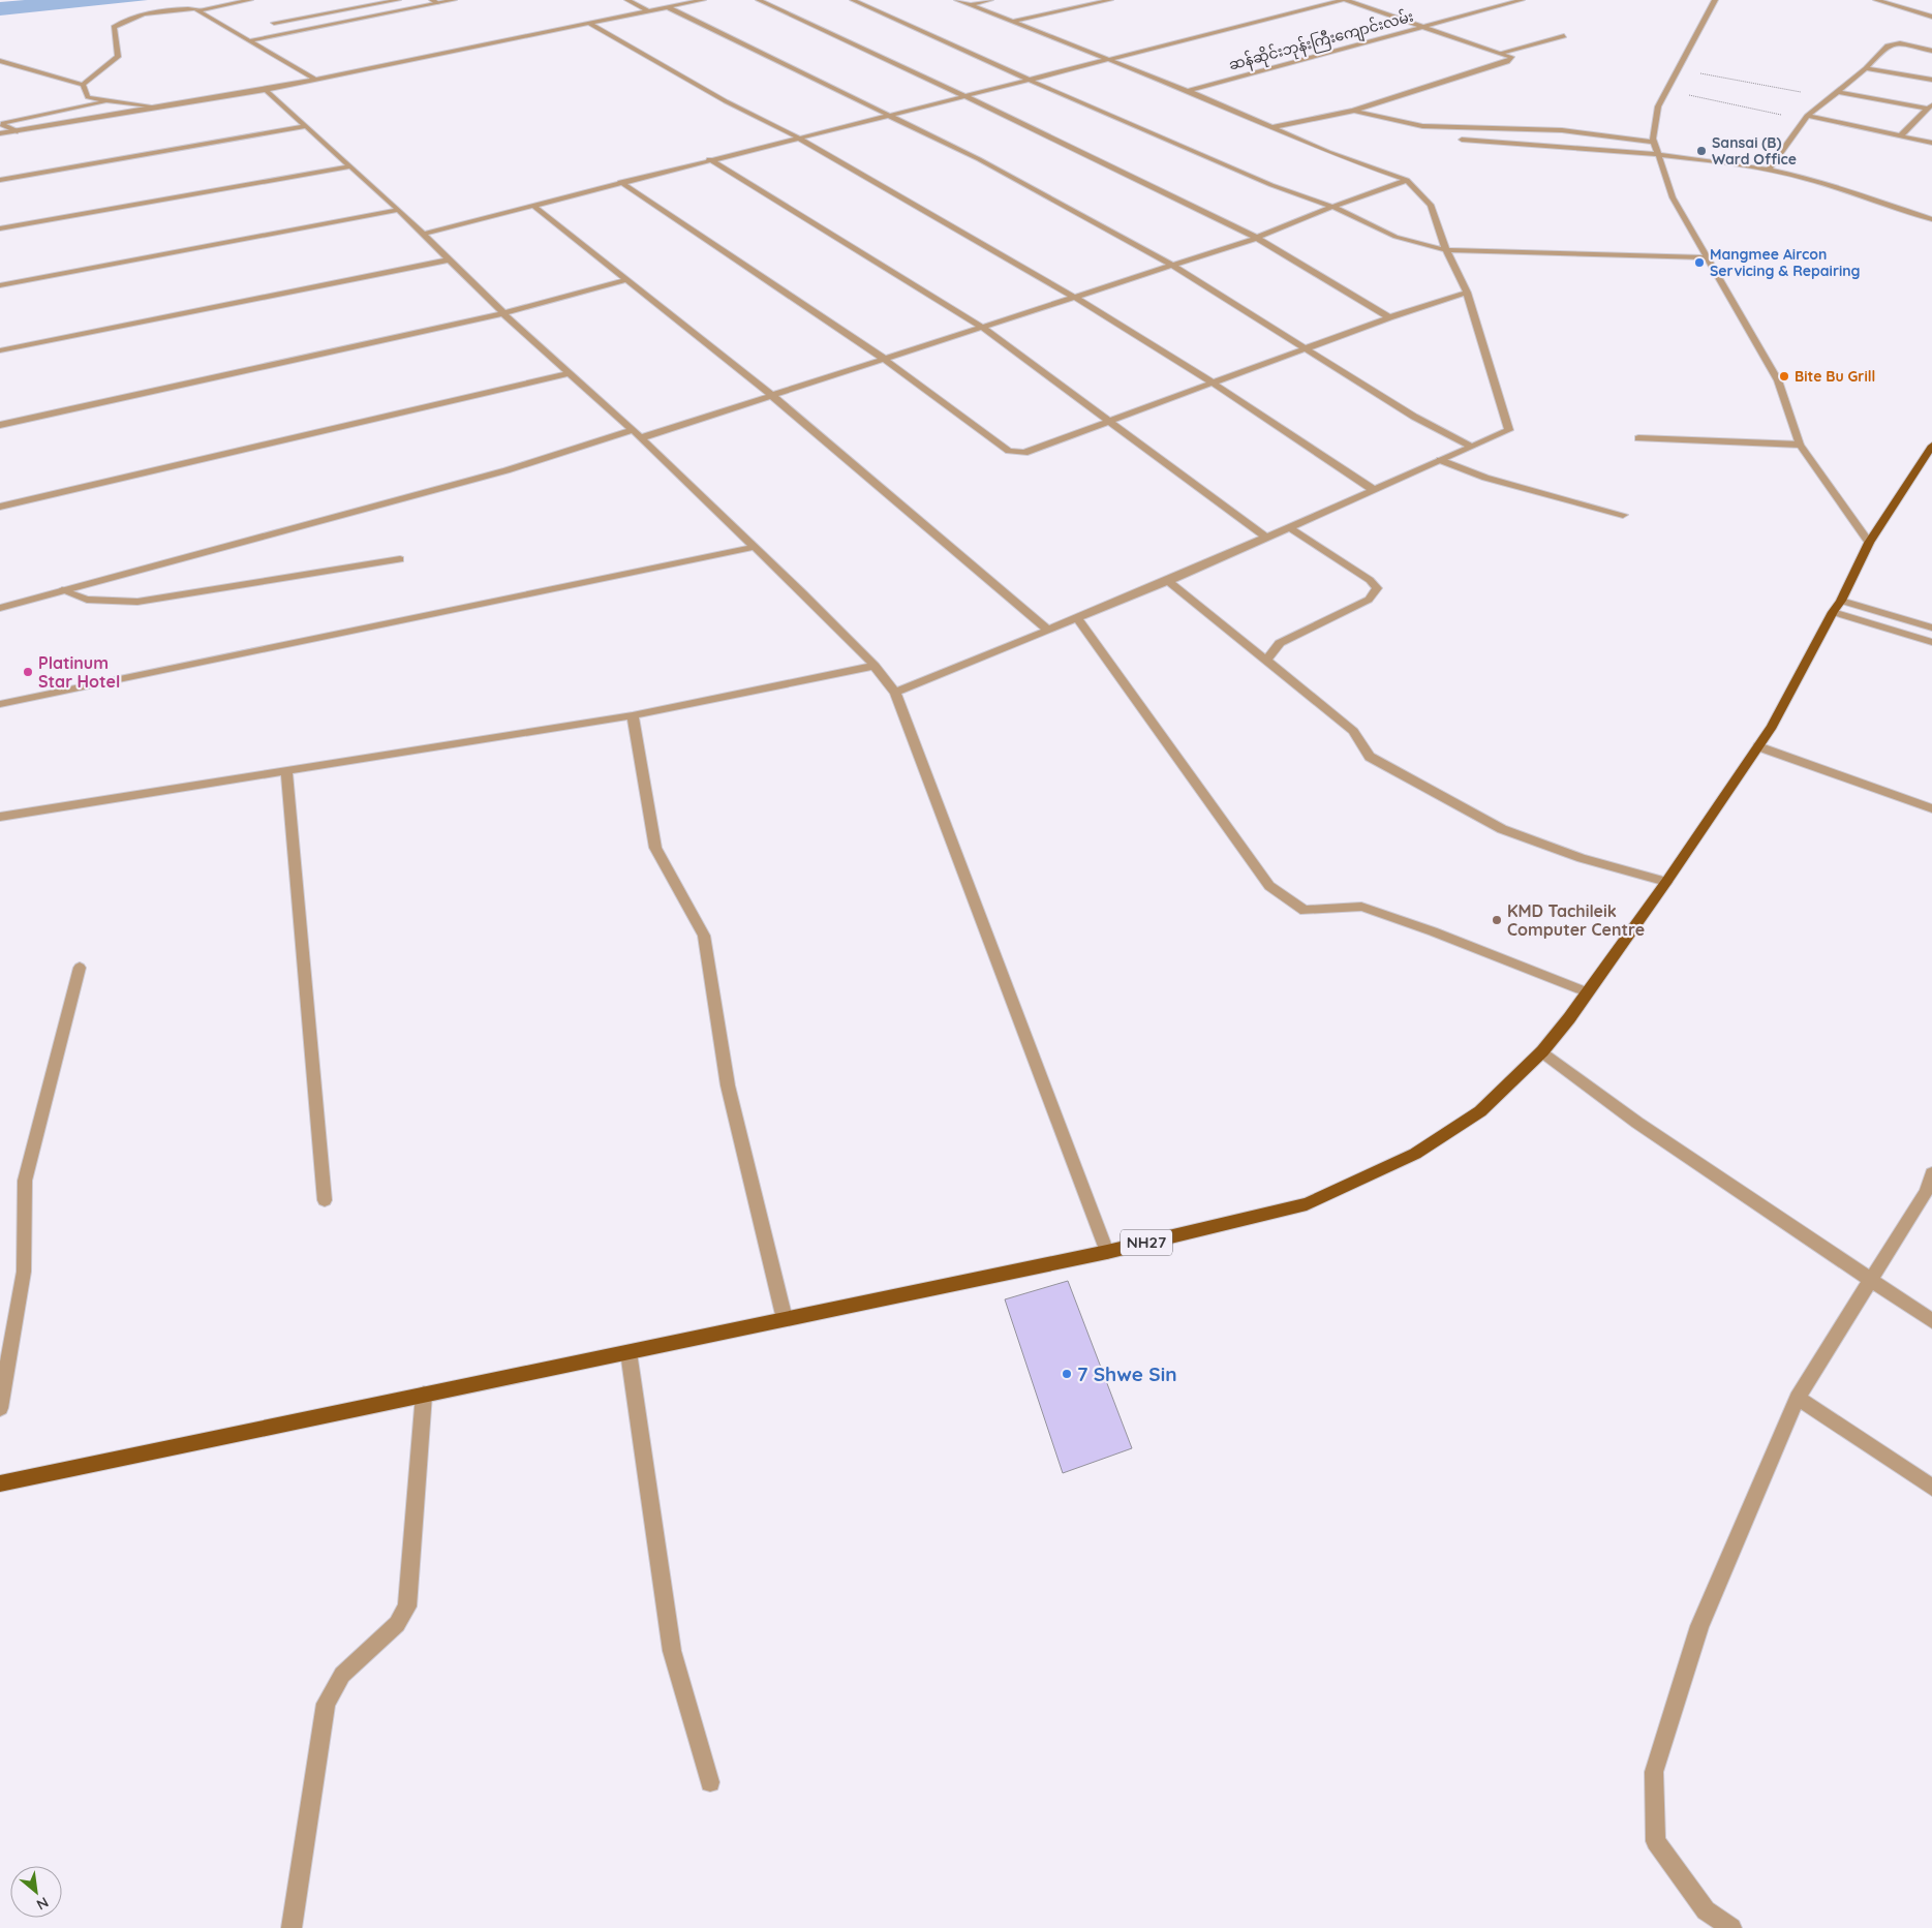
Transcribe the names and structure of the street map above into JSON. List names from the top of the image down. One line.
{"streets":{"main road":["NH27"],"street":["ဆန်ဆိုင်းဘုန်းကြီးကျောင်းလမ်း"]},"places":["Sansai (B) Ward Office","Mangmee Aircon Servicing & Repairing","Bite Bu Grill","Platinum Star Hotel","KMD Tachileik Computer Centre","7 Shwe Sin"],"north":"bottom right"}
